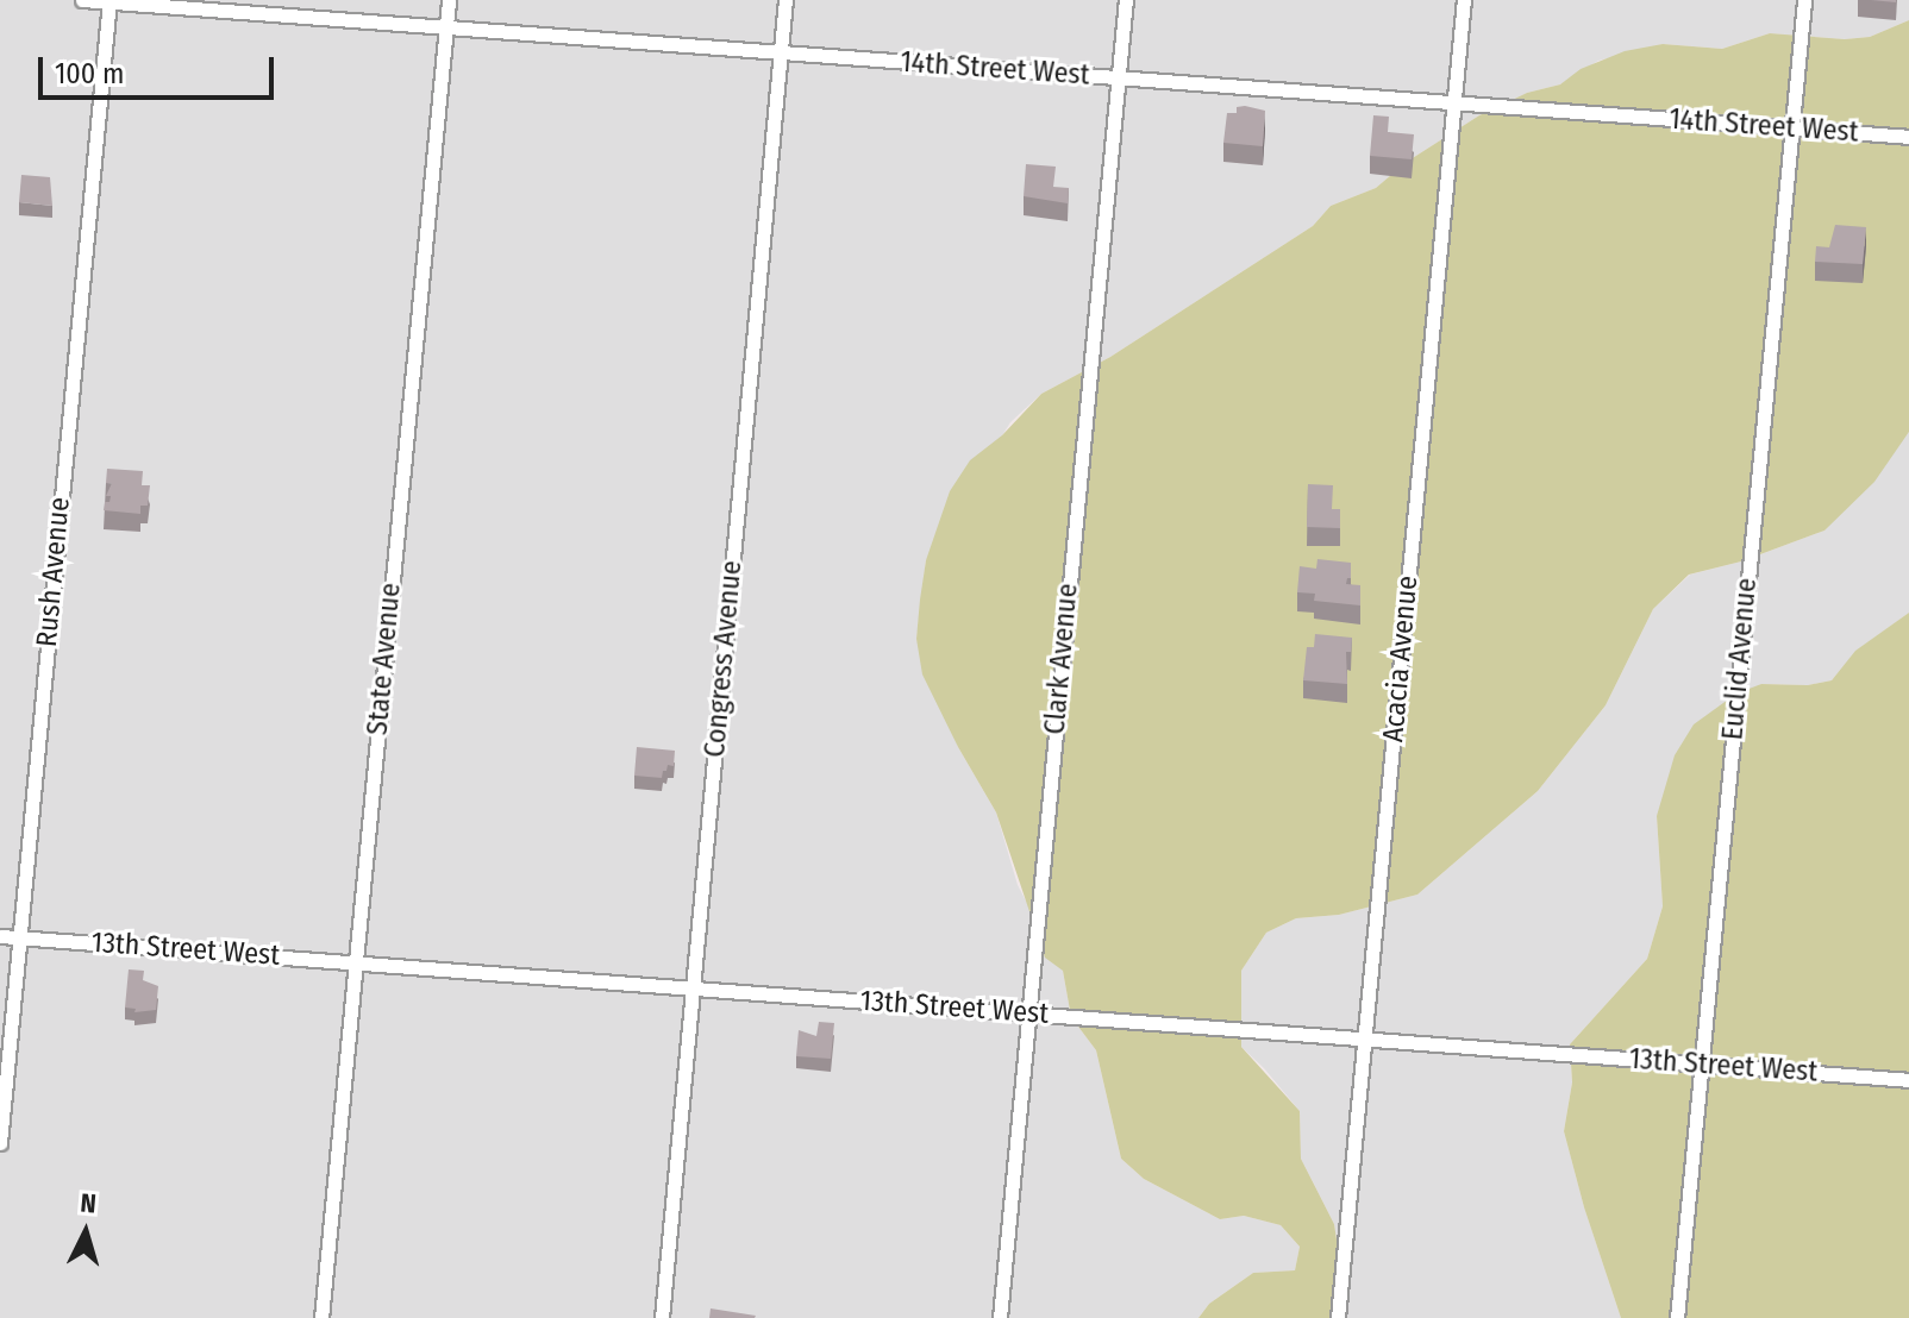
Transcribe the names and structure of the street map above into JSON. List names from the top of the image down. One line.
{"streets":{"street":["14th Street West","Rush Avenue","State Avenue","Congress Avenue","Clark Avenue","Acacia Avenue","Euclid Avenue","13th Street West"]},"crossings":[["14th Street West","Rush Avenue"],["14th Street West","State Avenue"],["14th Street West","Congress Avenue"],["14th Street West","Clark Avenue"],["14th Street West","Acacia Avenue"],["14th Street West","Euclid Avenue"],["Rush Avenue","13th Street West"],["State Avenue","13th Street West"],["Congress Avenue","13th Street West"],["Clark Avenue","13th Street West"],["Acacia Avenue","13th Street West"],["Euclid Avenue","13th Street West"]],"scale_bar":"100 m","north":"top"}
